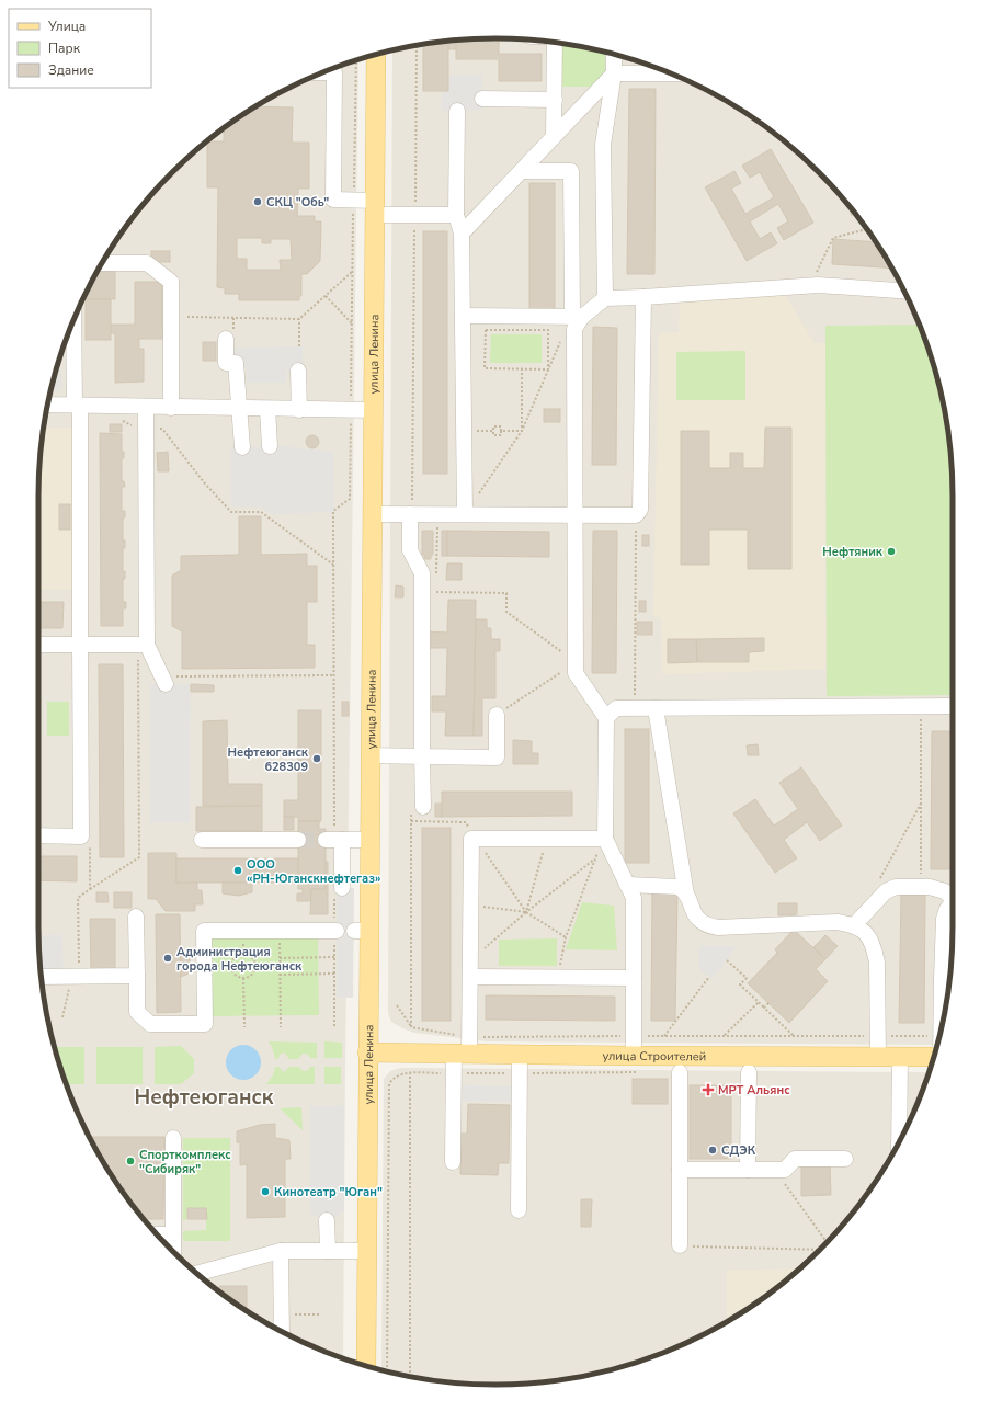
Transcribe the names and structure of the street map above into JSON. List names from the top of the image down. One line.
{"streets":{"main road":["улица Ленина","улица Строителей"]},"crossings":[["улица Ленина","улица Строителей"]],"districts":["Нефтеюганск"],"places":{"other":["СКЦ \"Обь\"","Нефтяник","Нефтеюганск 628309","ООО «РН-Юганскнефтегаз»","Администрация города Нефтеюганск","СДЭК","Спорткомплекс \"Сибиряк\"","Кинотеатр \"Юган\""],"health":["МРТ Альянс"]},"legend":["Улица","Парк","Здание"]}
